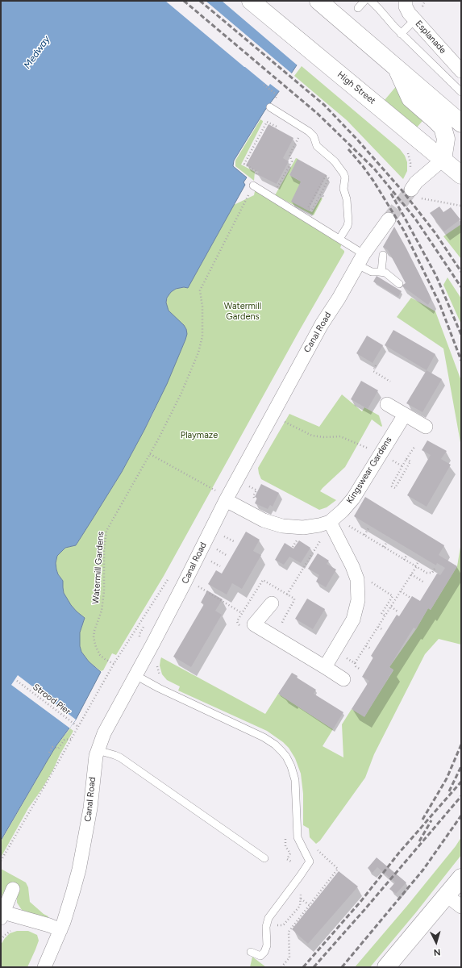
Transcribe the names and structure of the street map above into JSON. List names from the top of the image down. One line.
{"streets":{"main road":["High Street"],"street":["Esplanade","Canal Road","Kingswear Gardens"],"path":["Watermill Gardens","Strood Pier"]},"crossings":[["Canal Road","Kingswear Gardens"]],"water":["Medway"],"parks":["Watermill Gardens","Playmaze"],"north":"bottom"}
